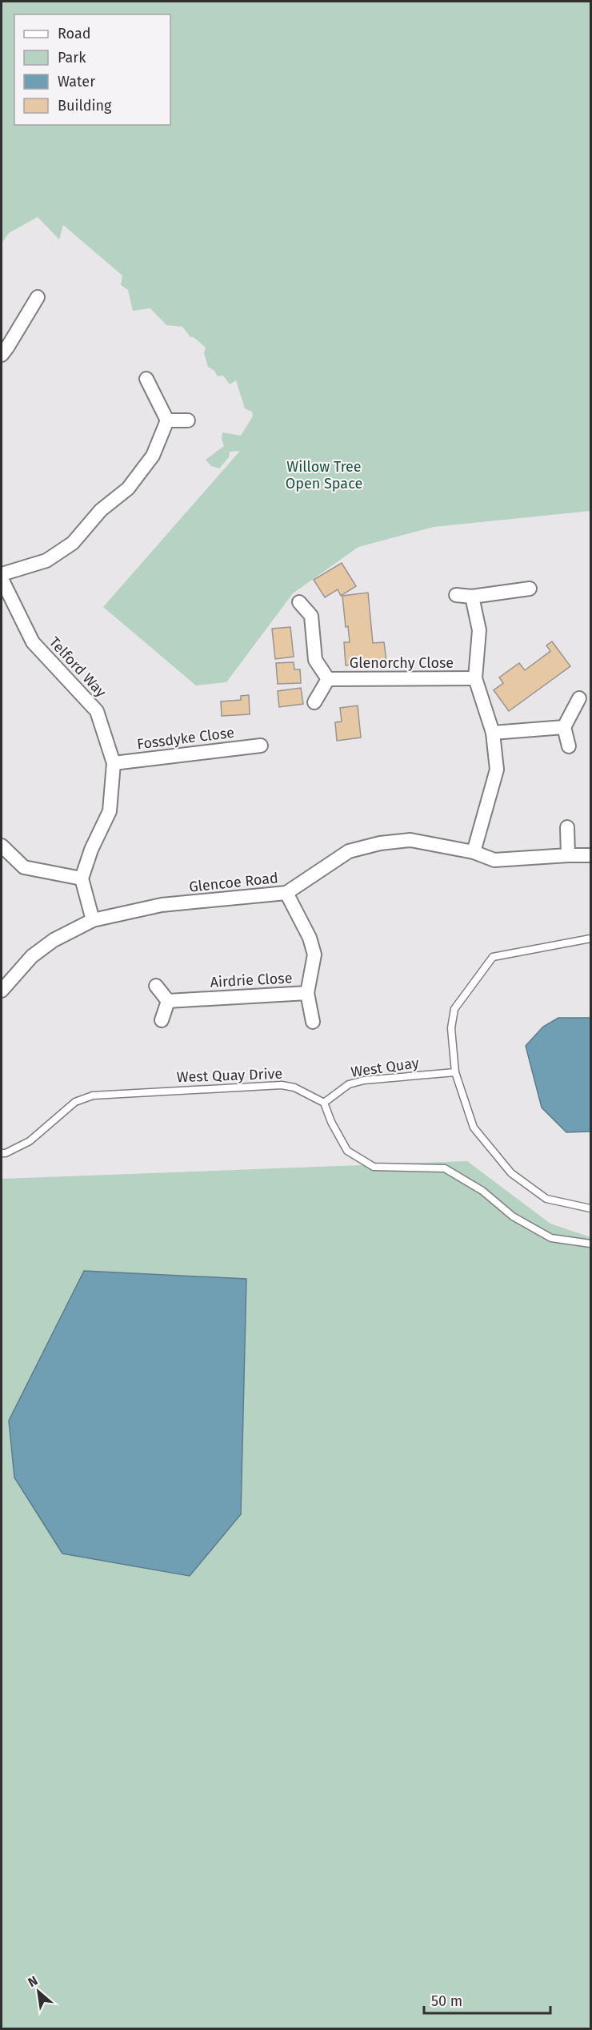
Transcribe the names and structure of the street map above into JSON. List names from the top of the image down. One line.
{"streets":{"street":["Glenorchy Close","Telford Way","Fossdyke Close","Glencoe Road","Airdrie Close"],"lane":["West Quay","West Quay Drive"]},"crossings":[["Telford Way","Fossdyke Close"],["Glencoe Road","Airdrie Close"],["West Quay","West Quay Drive"]],"parks":["Willow Tree Open Space"],"legend":["Road","Park","Water","Building"],"scale_bar":"50 m","north":"top left"}
